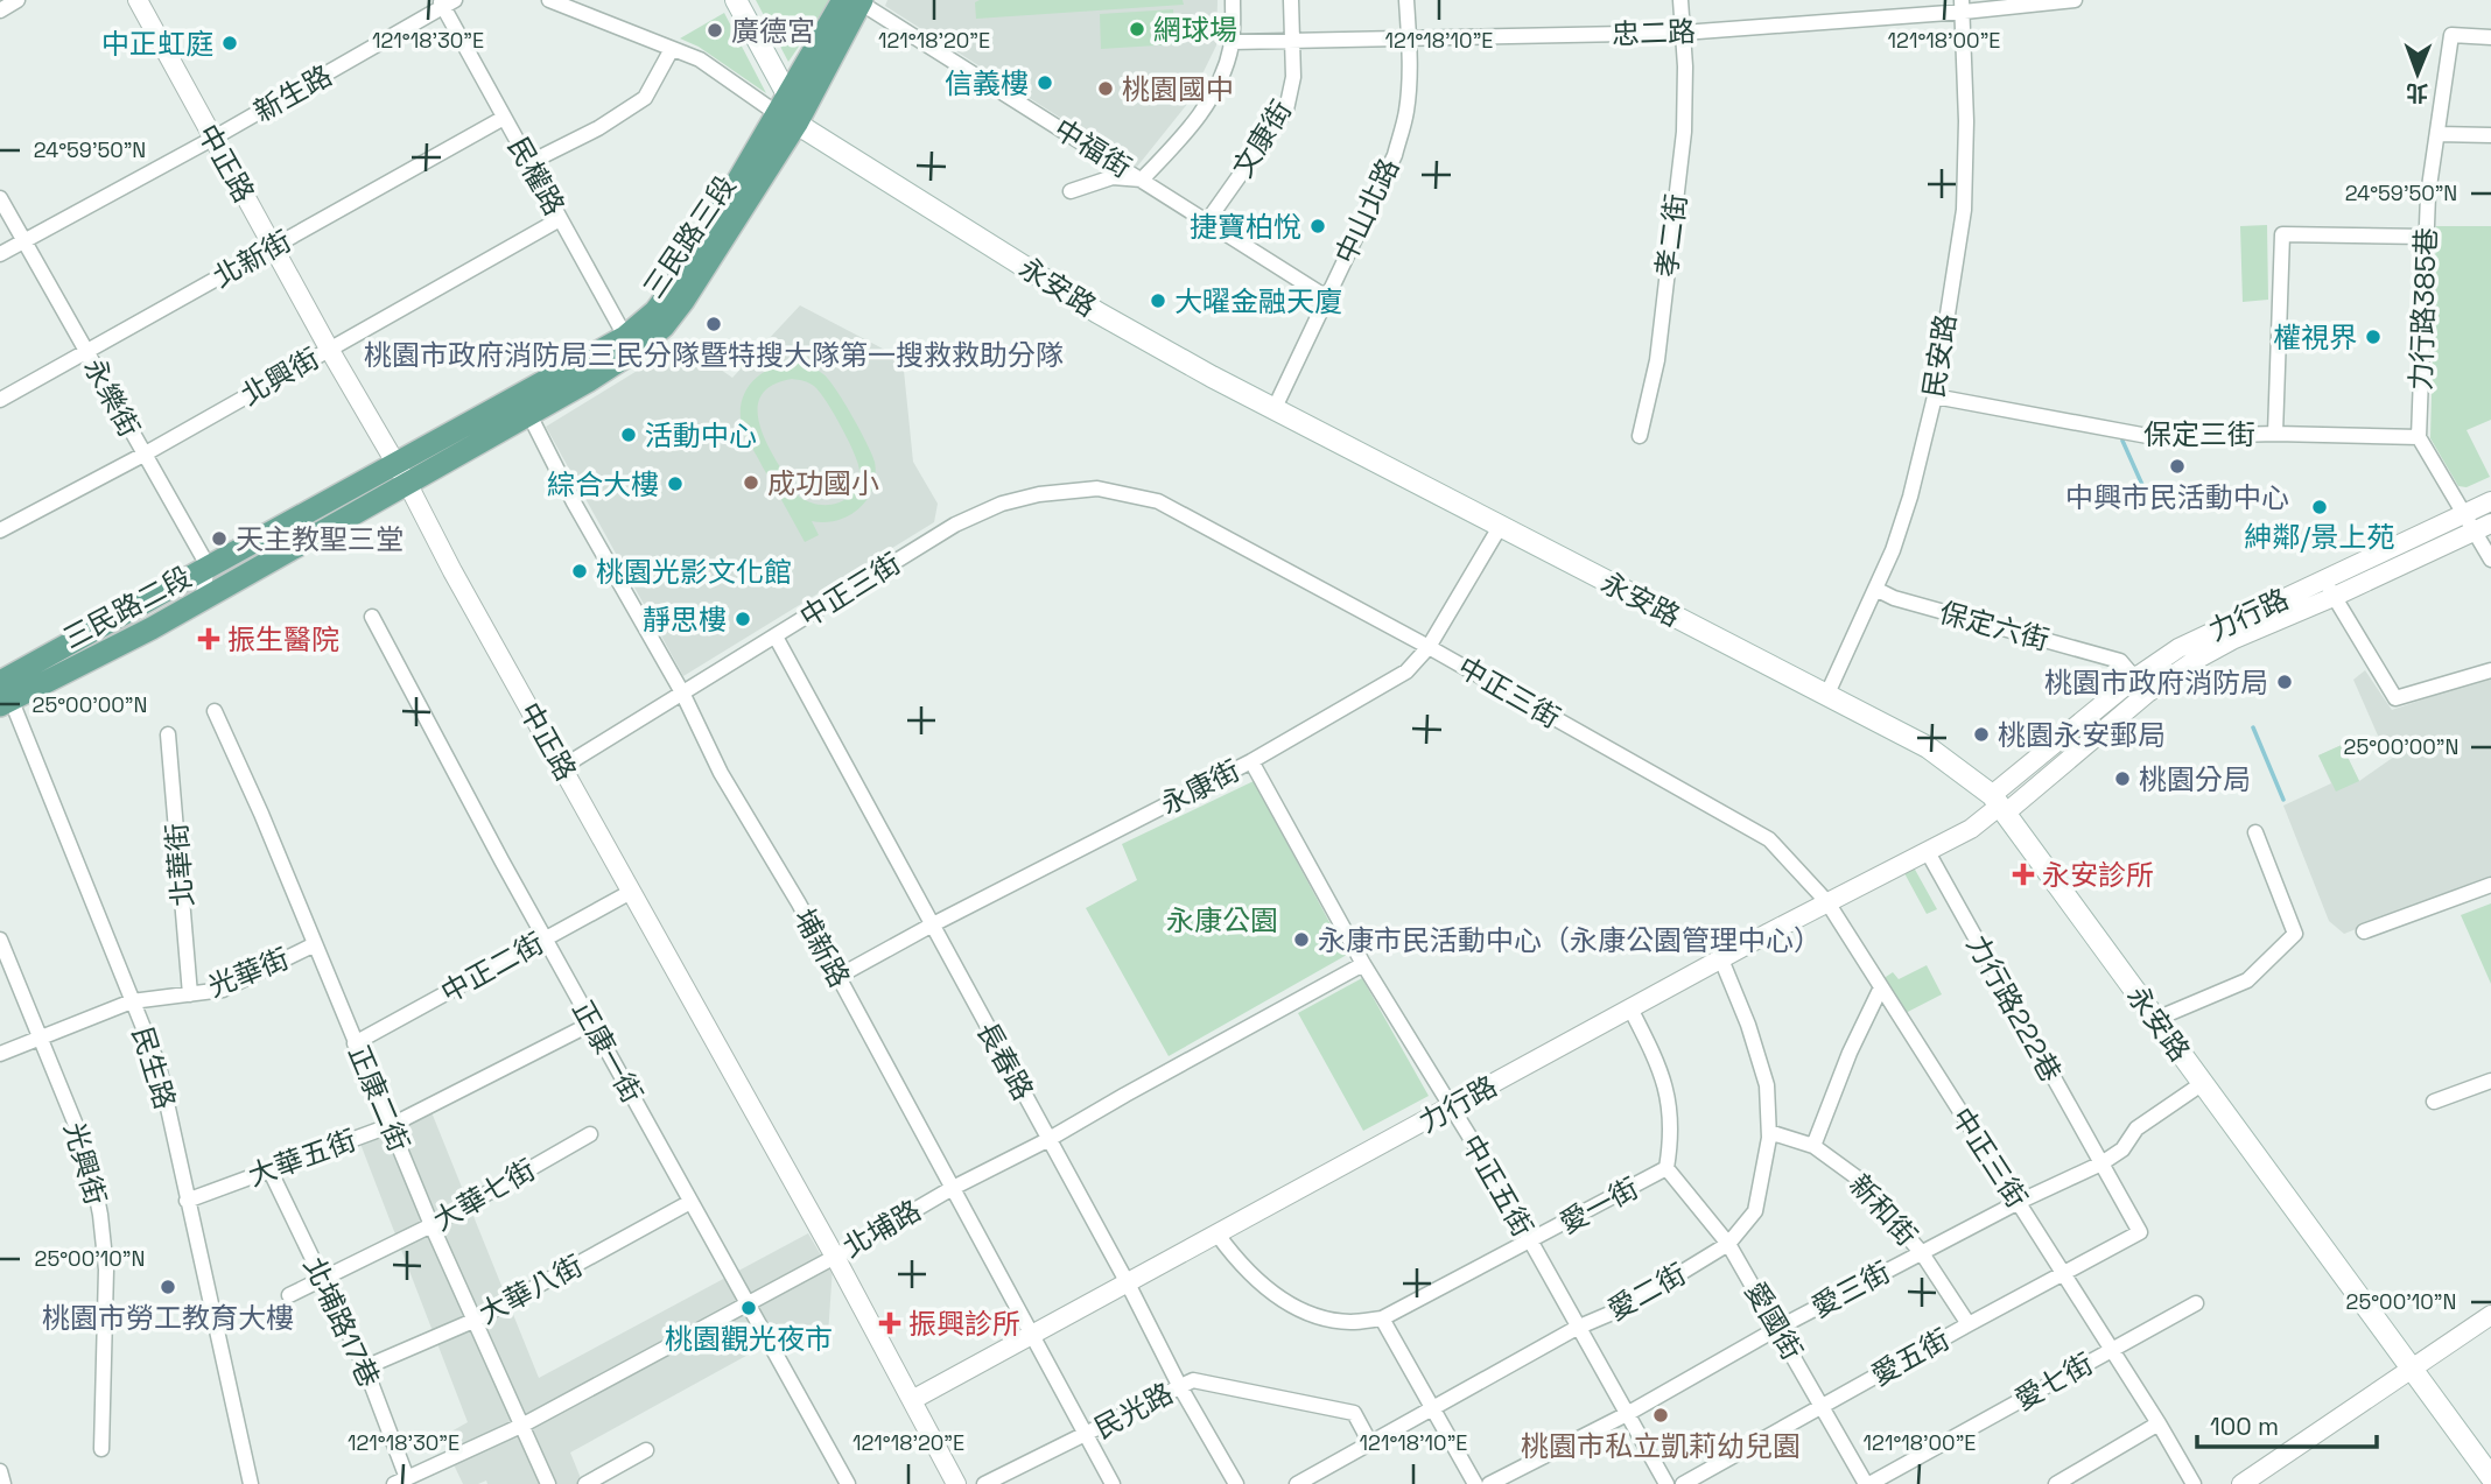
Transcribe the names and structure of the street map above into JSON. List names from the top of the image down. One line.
{"streets":{"main road":["三民路三段","永安路","三民路二段"],"street":["忠二路","新生路","文康街","中福街","中正路","民權路","中山北路","孝二街","北新街","力行路385巷","民安路","北興街","永樂街","保定三街","中正三街","力行路","保定六街","永康街","北華街","埔新路","中正二街","光華街","力行路222巷","正康一街","長春路","民生路","正康二街","大華五街","光興街","中正五街","大華七街","愛一街","新和街","北埔路","大華八街","愛三街","愛二街","愛國街","北埔路17巷","愛五街","愛七街","民光路"]},"crossings":[["忠二路","文康街"],["忠二路","中山北路"],["忠二路","孝二街"],["忠二路","民安路"],["新生路","中正路"],["新生路","民權路"],["新生路","永樂街"],["文康街","中福街"],["中福街","中山北路"],["中福街","三民路三段"],["中正路","三民路三段"],["中正路","北新街"],["中正路","北興街"],["中正路","中正三街"],["中正路","三民路二段"],["中正路","力行路"],["中正路","中正二街"],["中正路","北埔路"],["民權路","三民路三段"],["民權路","北新街"],["民權路","北興街"],["中山北路","永安路"],["三民路三段","永安路"],["三民路三段","三民路二段"],["三民路三段","埔新路"],["北新街","永樂街"],["永安路","民安路"],["永安路","力行路"],["永安路","永康街"],["永安路","愛三街"],["力行路385巷","保定三街"],["民安路","保定三街"],["民安路","保定六街"],["北興街","永樂街"],["永樂街","三民路二段"],["中正三街","力行路"],["中正三街","永康街"],["中正三街","埔新路"],["中正三街","長春路"],["中正三街","愛三街"],["中正三街","愛五街"],["中正三街","愛七街"],["三民路二段","民生路"],["力行路","保定六街"],["力行路","埔新路"],["力行路","力行路222巷"],["力行路","長春路"],["力行路","中正五街"],["力行路","愛一街"],["力行路","愛二街"],["永康街","埔新路"],["永康街","長春路"],["永康街","中正五街"],["北華街","光華街"],["埔新路","北埔路"],["埔新路","民光路"],["中正二街","正康一街"],["中正二街","正康二街"],["光華街","民生路"],["光華街","正康二街"],["光華街","光興街"],["力行路222巷","愛三街"],["力行路222巷","愛五街"],["正康一街","大華五街"],["正康一街","北埔路"],["正康一街","大華八街"],["長春路","北埔路"],["長春路","民光路"],["民生路","大華五街"],["正康二街","大華五街"],["正康二街","大華七街"],["正康二街","北埔路"],["正康二街","大華八街"],["大華五街","北埔路17巷"],["中正五街","愛一街"],["中正五街","北埔路"],["中正五街","愛三街"],["中正五街","愛二街"],["大華七街","北埔路17巷"],["愛一街","愛國街"],["新和街","愛三街"],["新和街","愛二街"],["新和街","愛五街"],["北埔路","北埔路17巷"],["大華八街","北埔路17巷"],["愛三街","愛國街"],["愛二街","愛國街"],["愛二街","民光路"],["愛國街","愛五街"],["愛國街","愛七街"]],"parks":["永康公園"],"places":{"other":["網球場","廣德宮","中正虹庭","信義樓","桃園國中","捷寶柏悅","大曜金融天廈","桃園市政府消防局三民分隊暨特搜大隊第一搜救救助分隊","權視界","活動中心","中興市民活動中心","成功國小","綜合大樓","紳鄰/景上苑","天主教聖三堂","桃園光影文化館","靜思樓","桃園市政府消防局","桃園永安郵局","桃園分局","永康市民活動中心（永康公園管理中心）","桃園市勞工教育大樓","桃園觀光夜市","桃園市私立凱莉幼兒園"],"health":["振生醫院","永安診所","振興診所"]},"scale_bar":"100 m","north":"bottom","coordinates":["121°18'30\"E","121°18'20\"E","121°18'10\"E","121°18'00\"E","24°59'50\"N","25°00'00\"N","25°00'10\"N"]}
